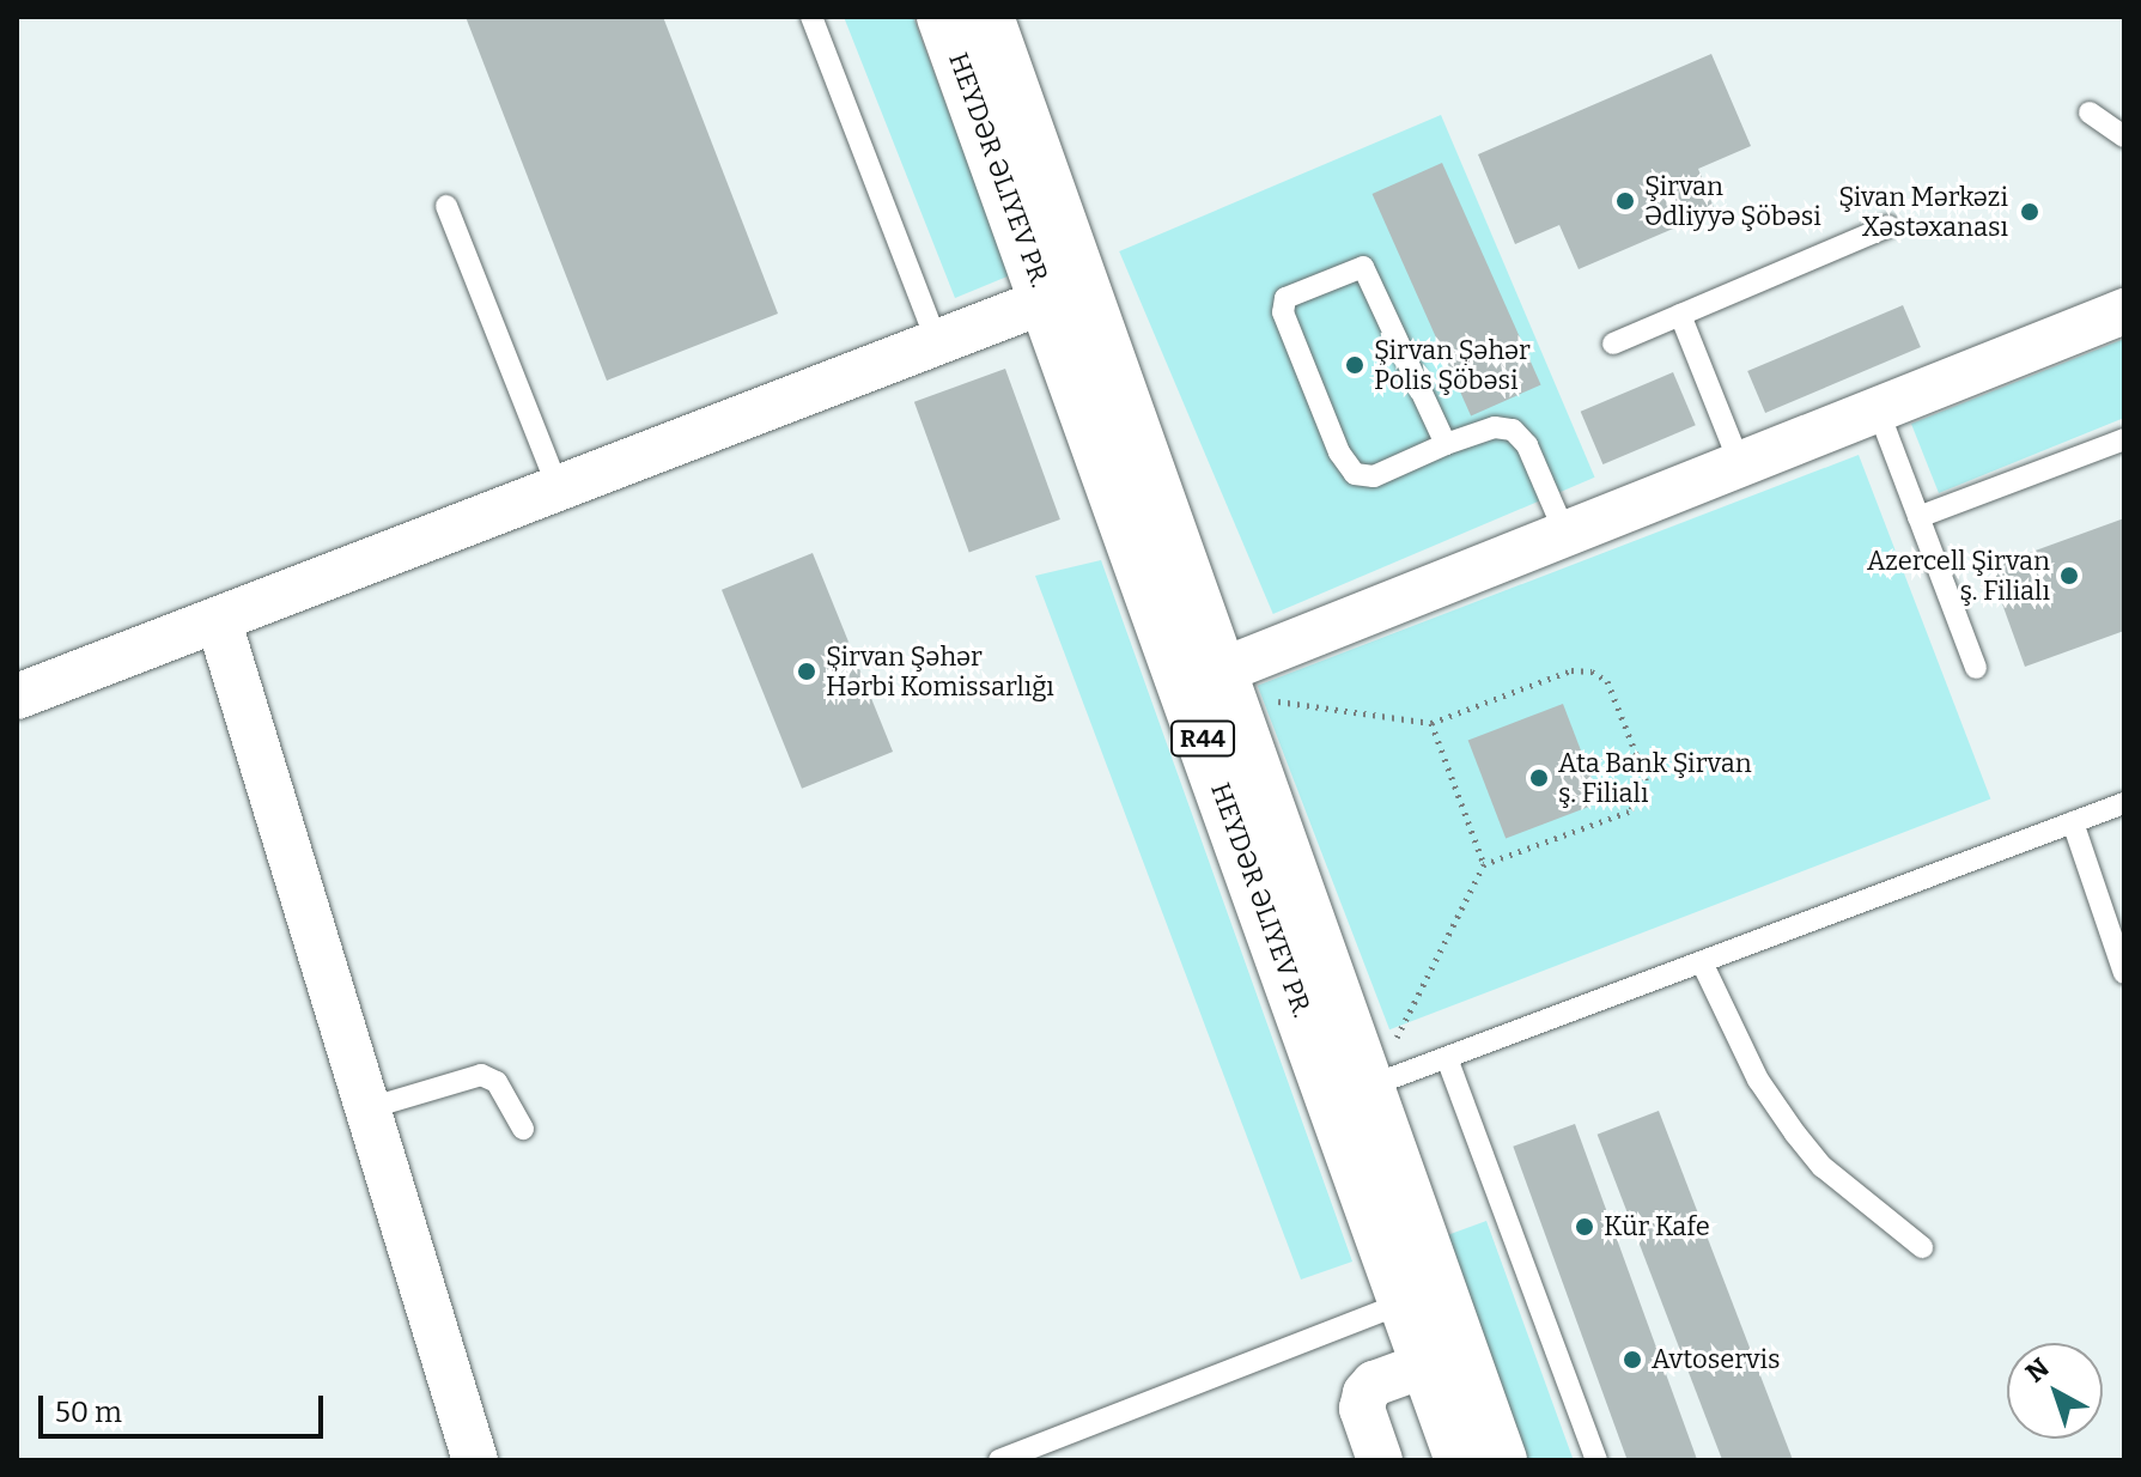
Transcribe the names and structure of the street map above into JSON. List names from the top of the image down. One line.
{"streets":{"main road":["HEYDƏR ƏLIYEV PR.","R44"]},"places":["Şirvan Ədliyyə Şöbəsi","Şivan Mərkəzi Xəstəxanası","Şirvan Şəhər Polis Şöbəsi","Azercell Şirvan ş. Filialı","Şirvan Şəhər Hərbi Komissarlığı","Ata Bank Şirvan ş. Filialı","Kür Kafe","Avtoservis"],"scale_bar":"50 m","north":"top left"}
